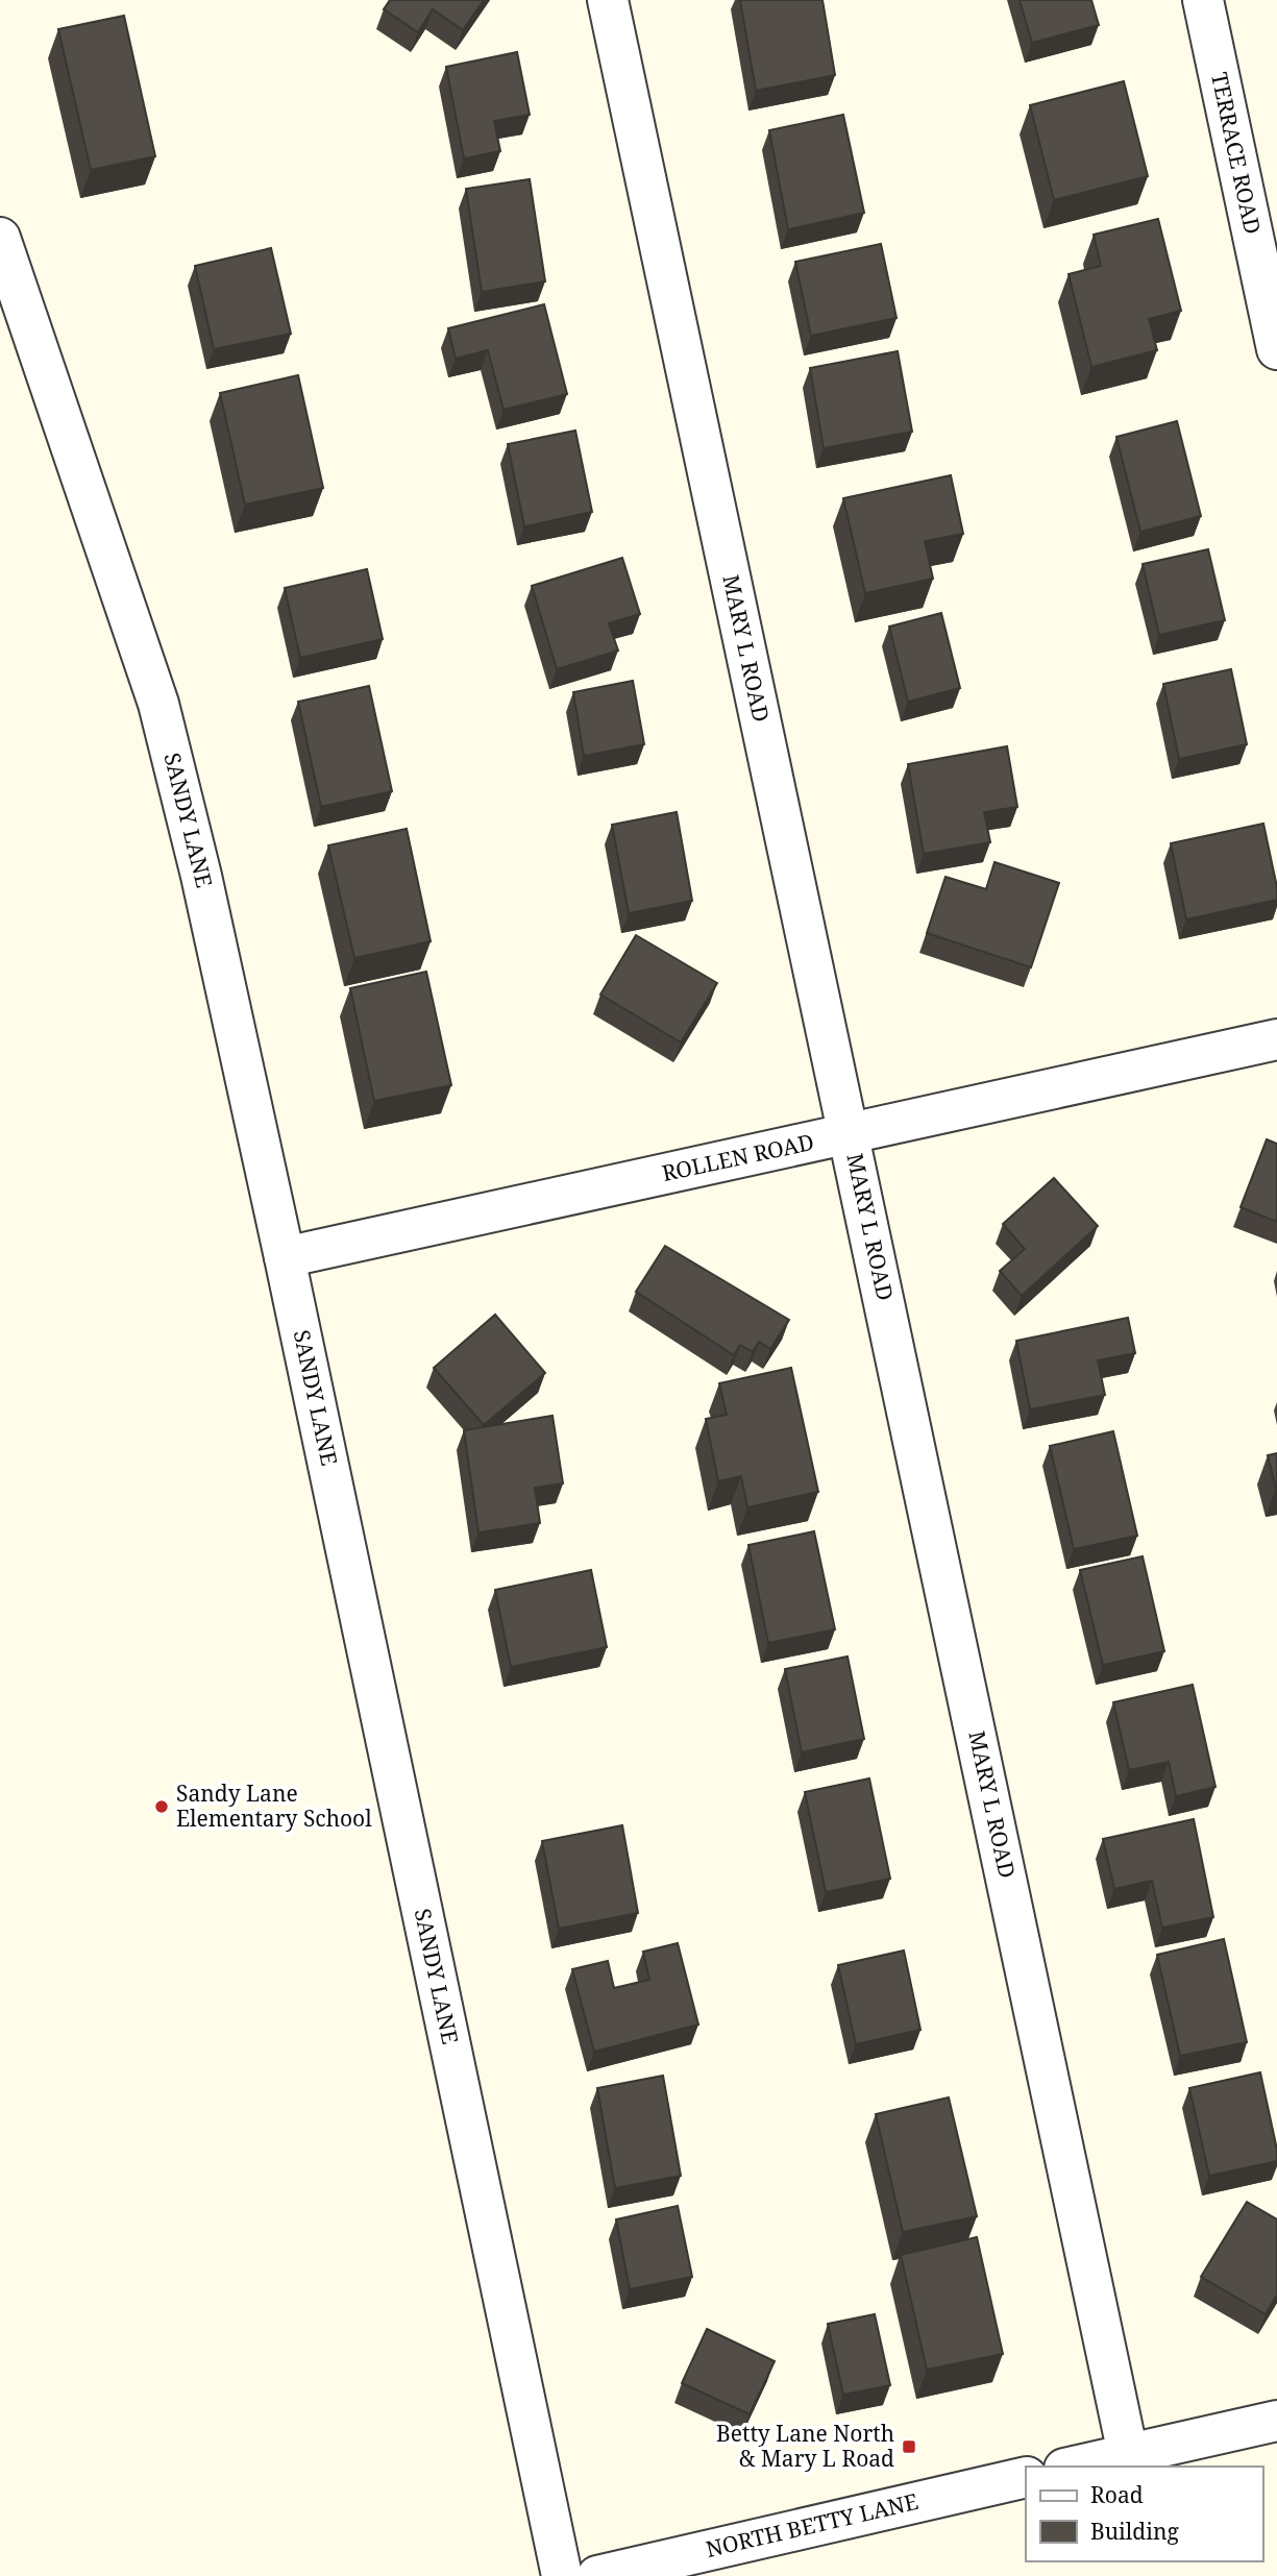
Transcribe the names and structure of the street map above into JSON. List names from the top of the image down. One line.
{"streets":{"street":["TERRACE ROAD","MARY L ROAD","SANDY LANE","ROLLEN ROAD","NORTH BETTY LANE"]},"crossings":[["MARY L ROAD","ROLLEN ROAD"],["SANDY LANE","ROLLEN ROAD"]],"places":{"other":["Sandy Lane Elementary School"],"transit":["Betty Lane North & Mary L Road"]},"legend":["Road","Building"]}
